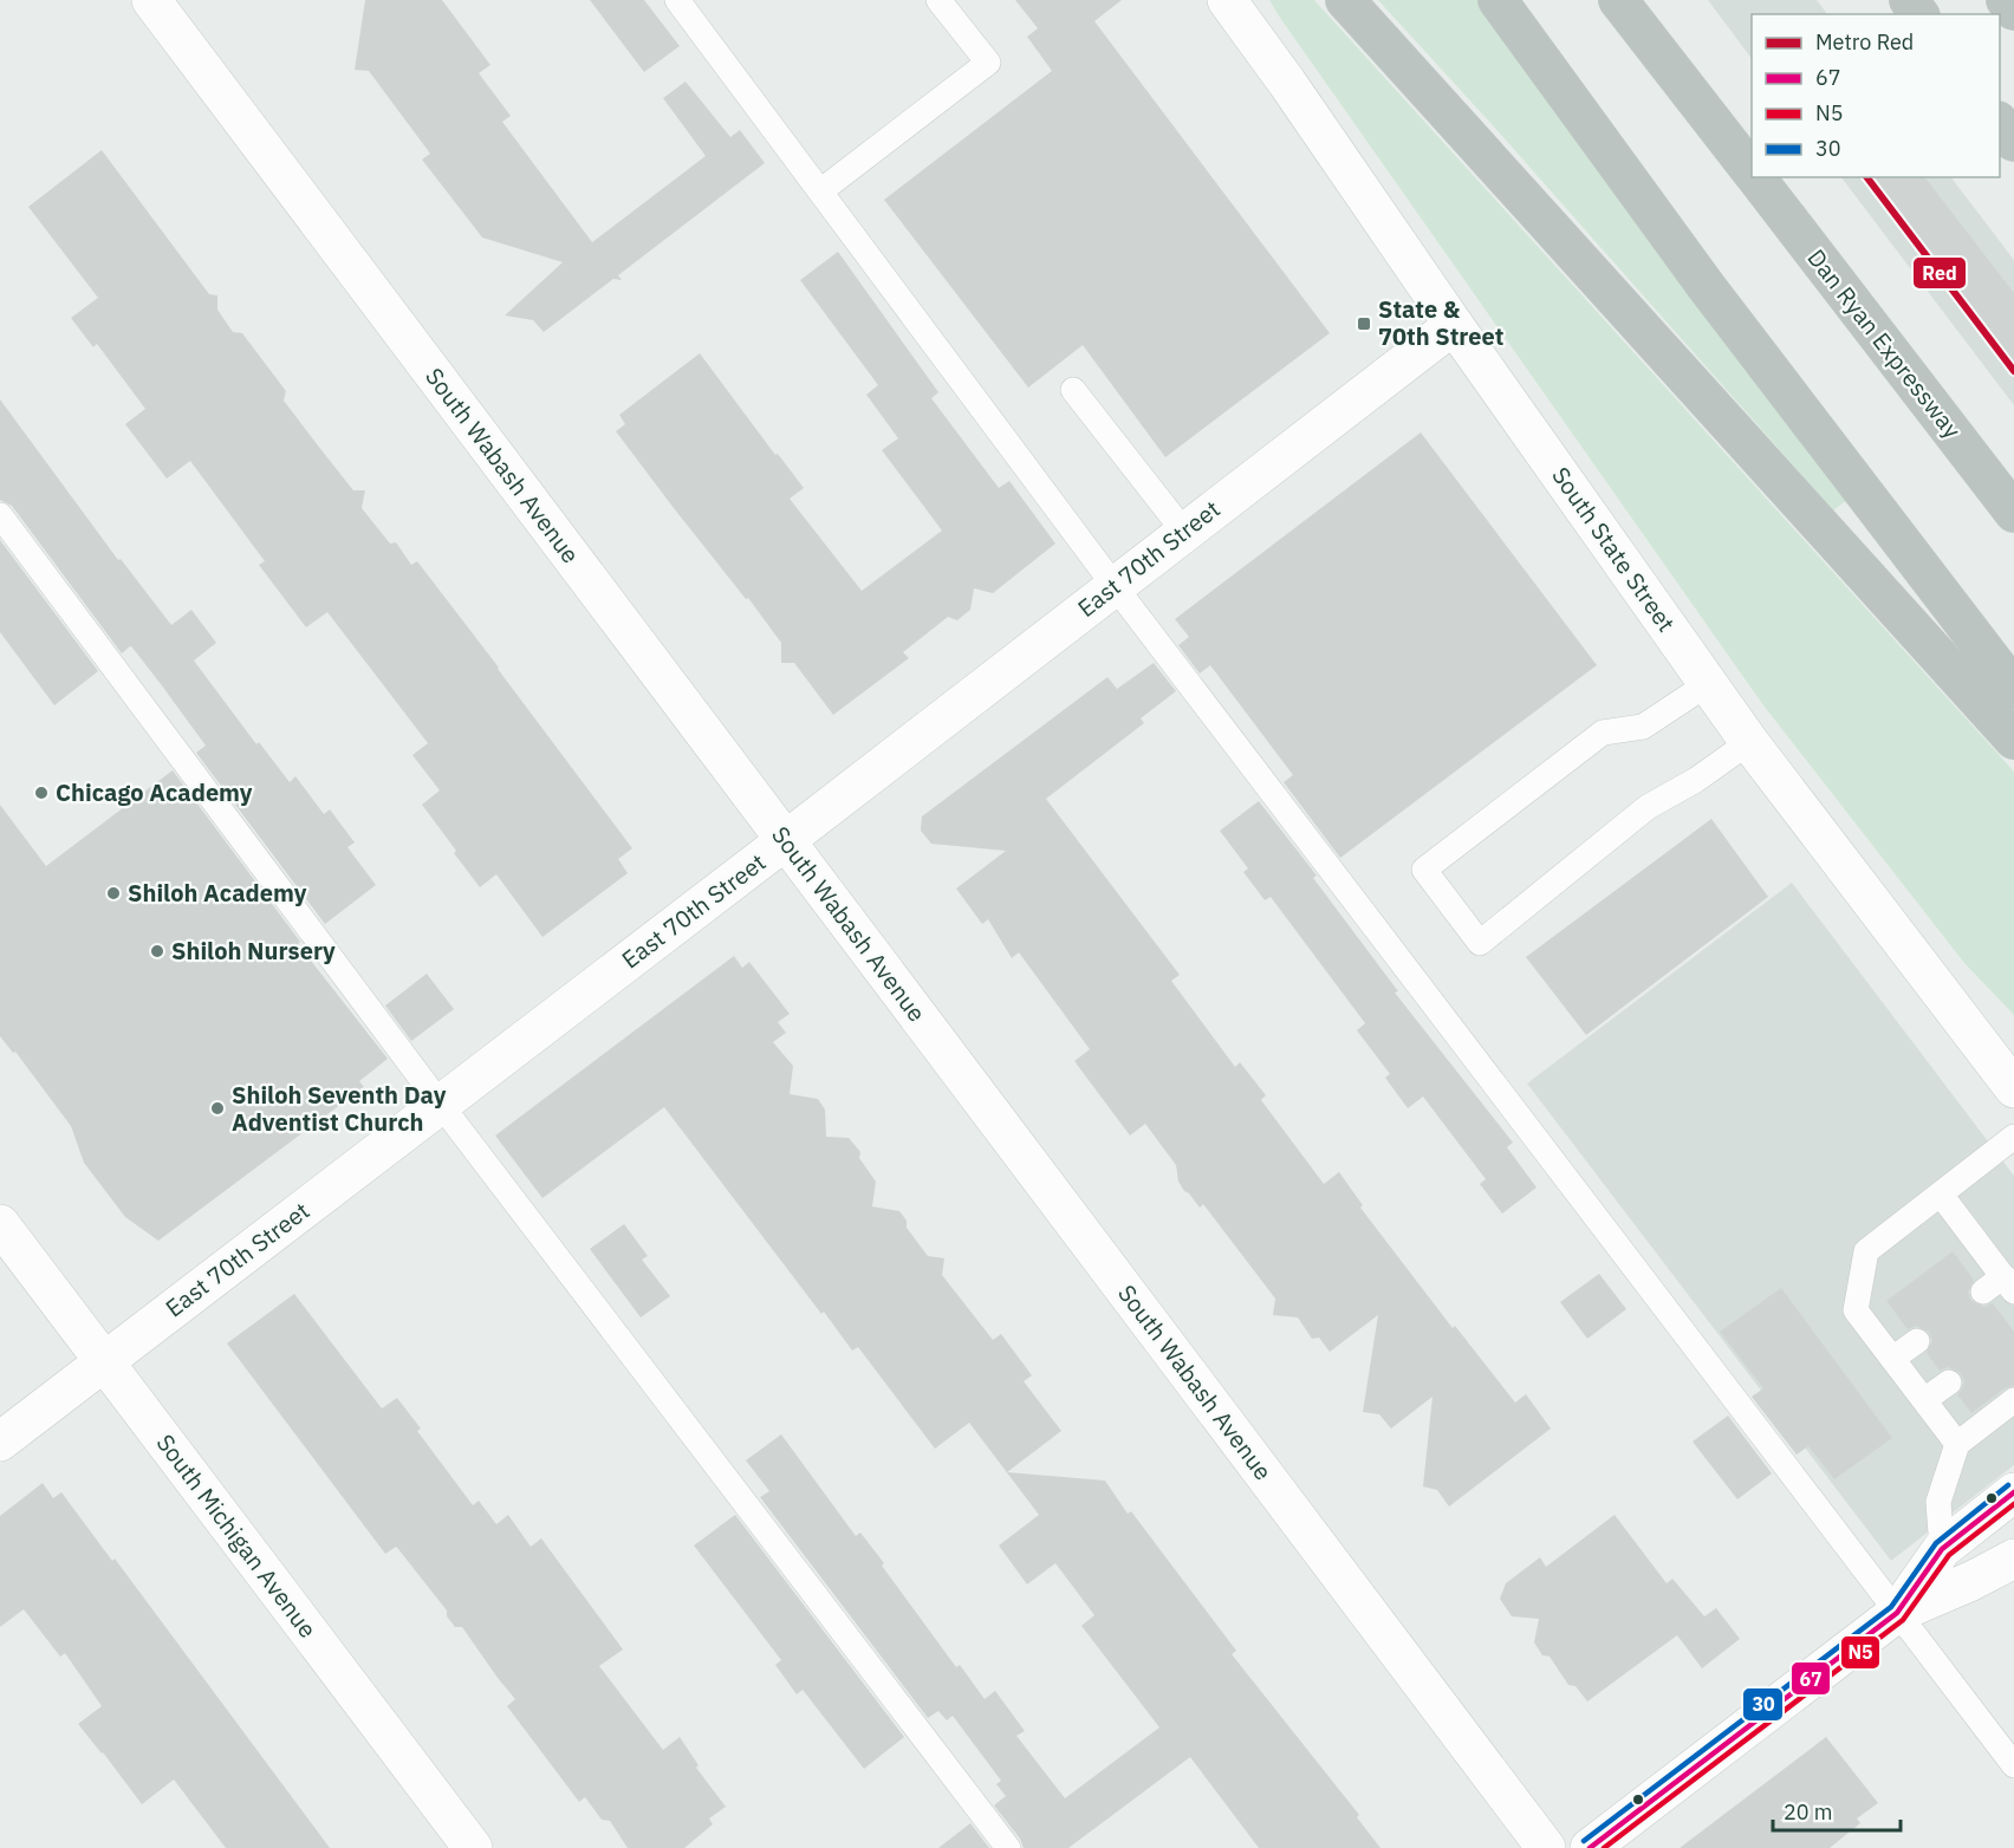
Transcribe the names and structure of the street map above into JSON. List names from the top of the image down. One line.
{"streets":{"highway":["Dan Ryan Expressway"],"street":["South Wabash Avenue","South State Street","East 70th Street","South Michigan Avenue"]},"crossings":[["South Wabash Avenue","East 70th Street"],["South State Street","East 70th Street"],["East 70th Street","South Michigan Avenue"]],"places":{"transit":["State & 70th Street"],"other":["Chicago Academy","Shiloh Academy","Shiloh Nursery","Shiloh Seventh Day Adventist Church"]},"lines":["metro line Red","transit line 30","transit line 67","transit line N5"],"legend":["Metro Red","67","N5","30"],"scale_bar":"20 m"}
